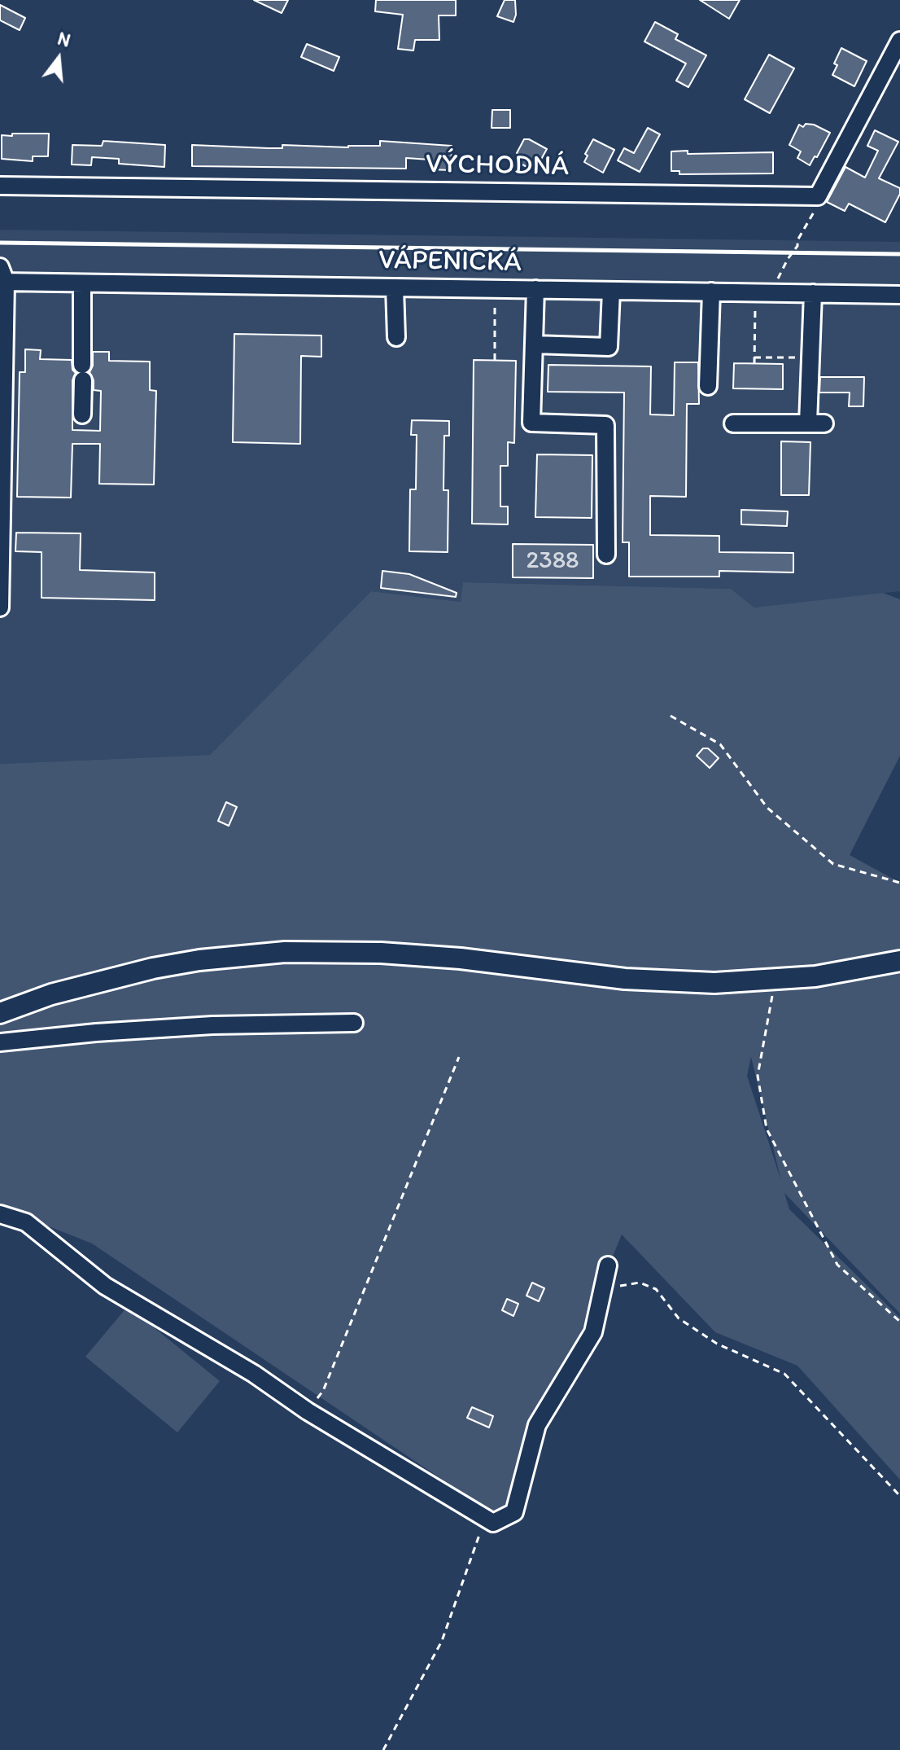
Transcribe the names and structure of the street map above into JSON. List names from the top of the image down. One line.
{"streets":{"street":["VÝCHODNÁ","VÁPENICKÁ"]},"house_numbers":["2388"],"north":"top"}
